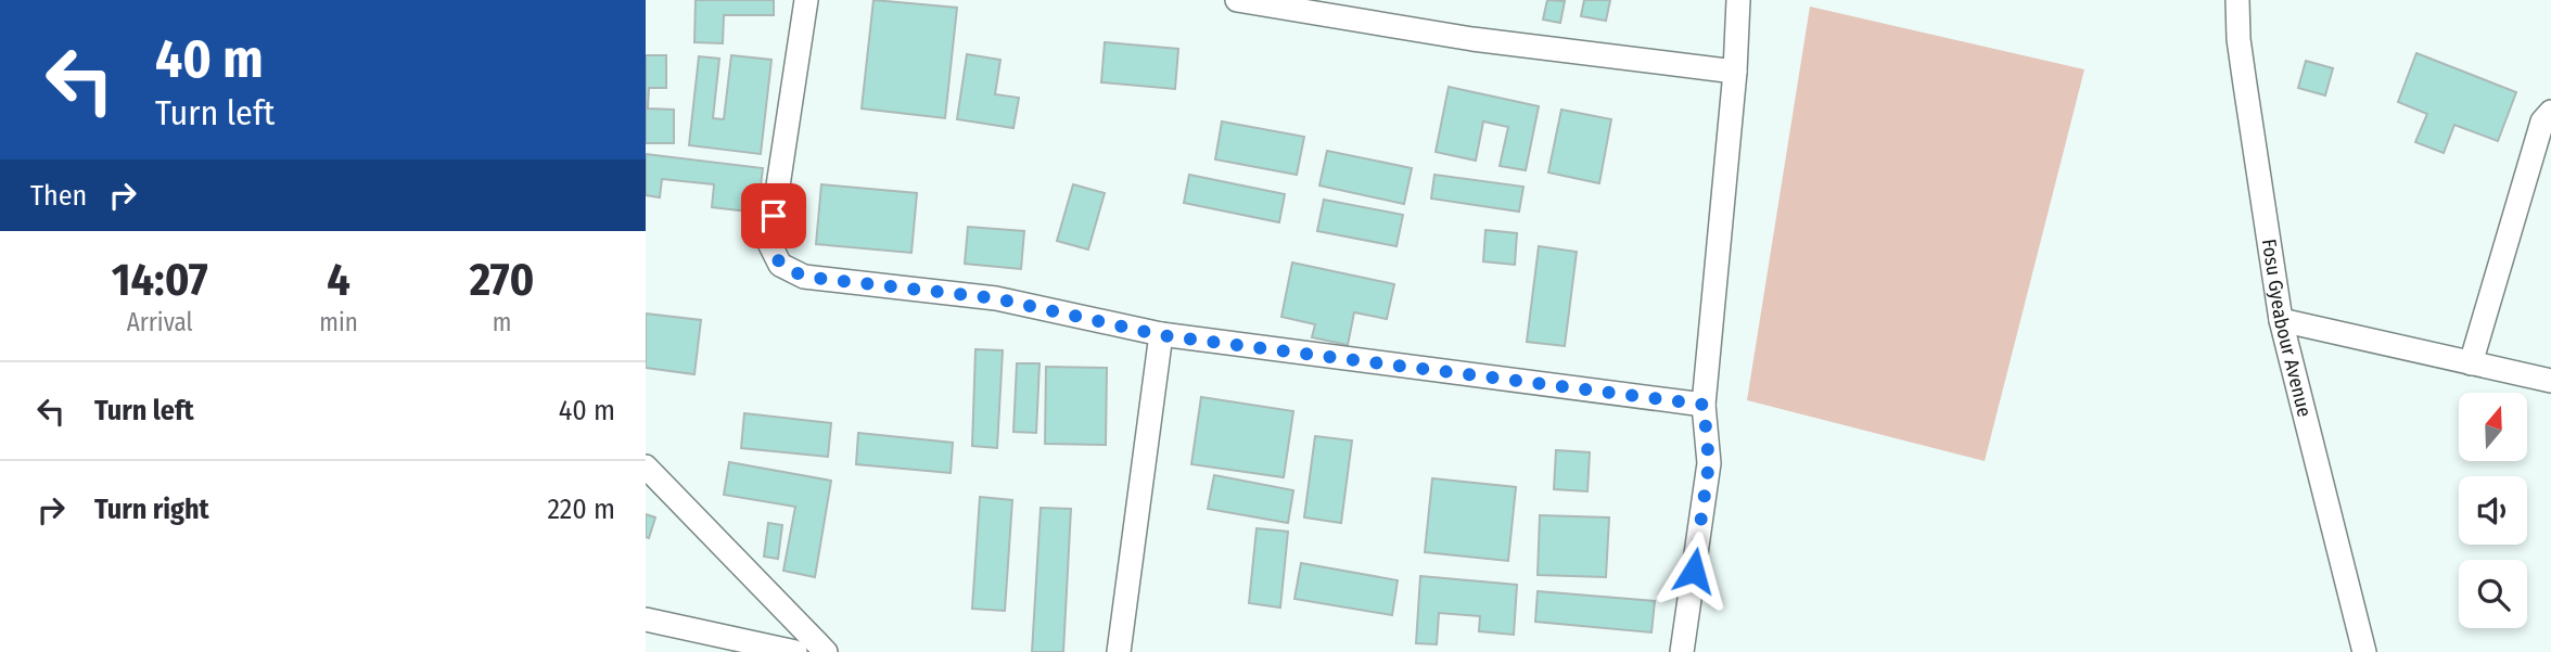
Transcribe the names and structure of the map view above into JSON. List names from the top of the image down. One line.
{"streets":{"street":["Fosu Gyeabour Avenue"]},"north":"top","page":{"turn":["40 m","Turn left"],"then":"Then","eta":["14:07","Arrival","4","min","270","m"],"list":[{"name":"Turn left","value":"40 m"},{"name":"Turn right","value":"220 m"}]}}
